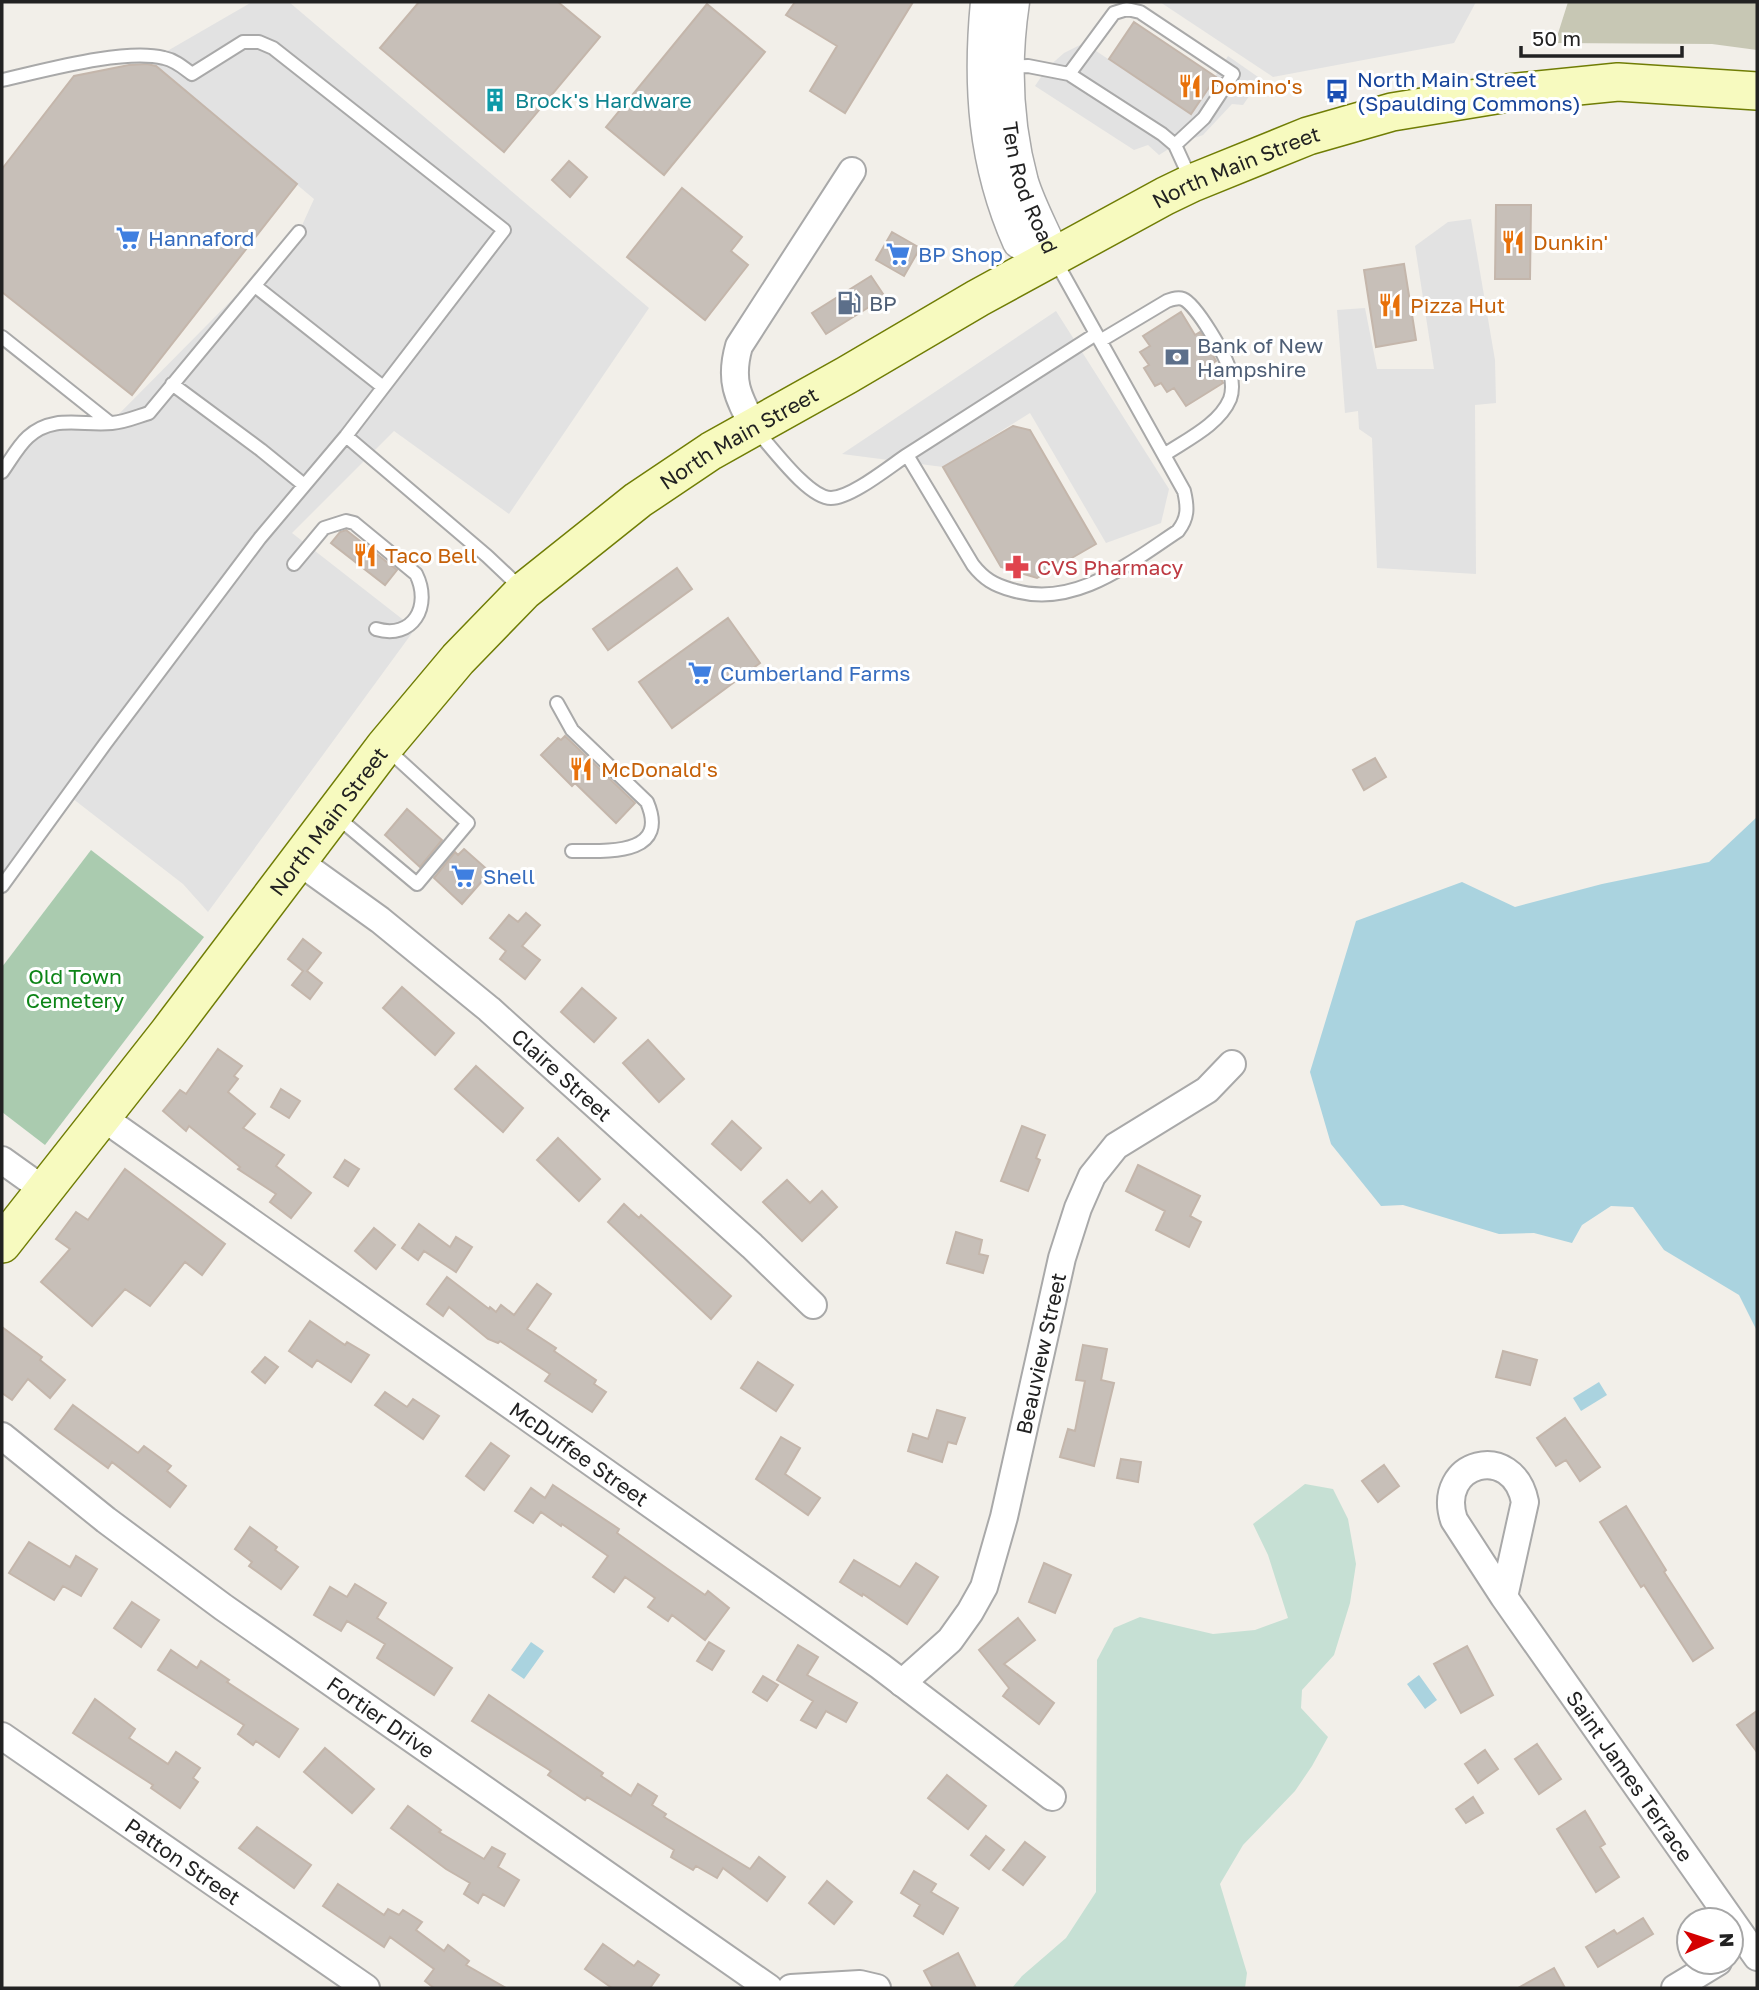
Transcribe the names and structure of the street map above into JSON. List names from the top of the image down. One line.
{"streets":{"main road":["North Main Street"],"street":["Ten Rod Road","Claire Street","Beauview Street","McDuffee Street","Fortier Drive","Saint James Terrace","Patton Street"]},"crossings":[["North Main Street","Ten Rod Road"],["North Main Street","Claire Street"],["North Main Street","McDuffee Street"],["Beauview Street","McDuffee Street"]],"parks":["Old Town Cemetery"],"places":{"restaurant":["Domino's","Dunkin'","Pizza Hut","Taco Bell","McDonald's"],"bus stop":["North Main Street (Spaulding Commons)"],"building":["Brock's Hardware"],"supermarket":["Hannaford","BP Shop","Cumberland Farms","Shell"],"fuel station":["BP"],"bank":["Bank of New Hampshire"],"pharmacy":["CVS Pharmacy"]},"scale_bar":"50 m","north":"right"}
